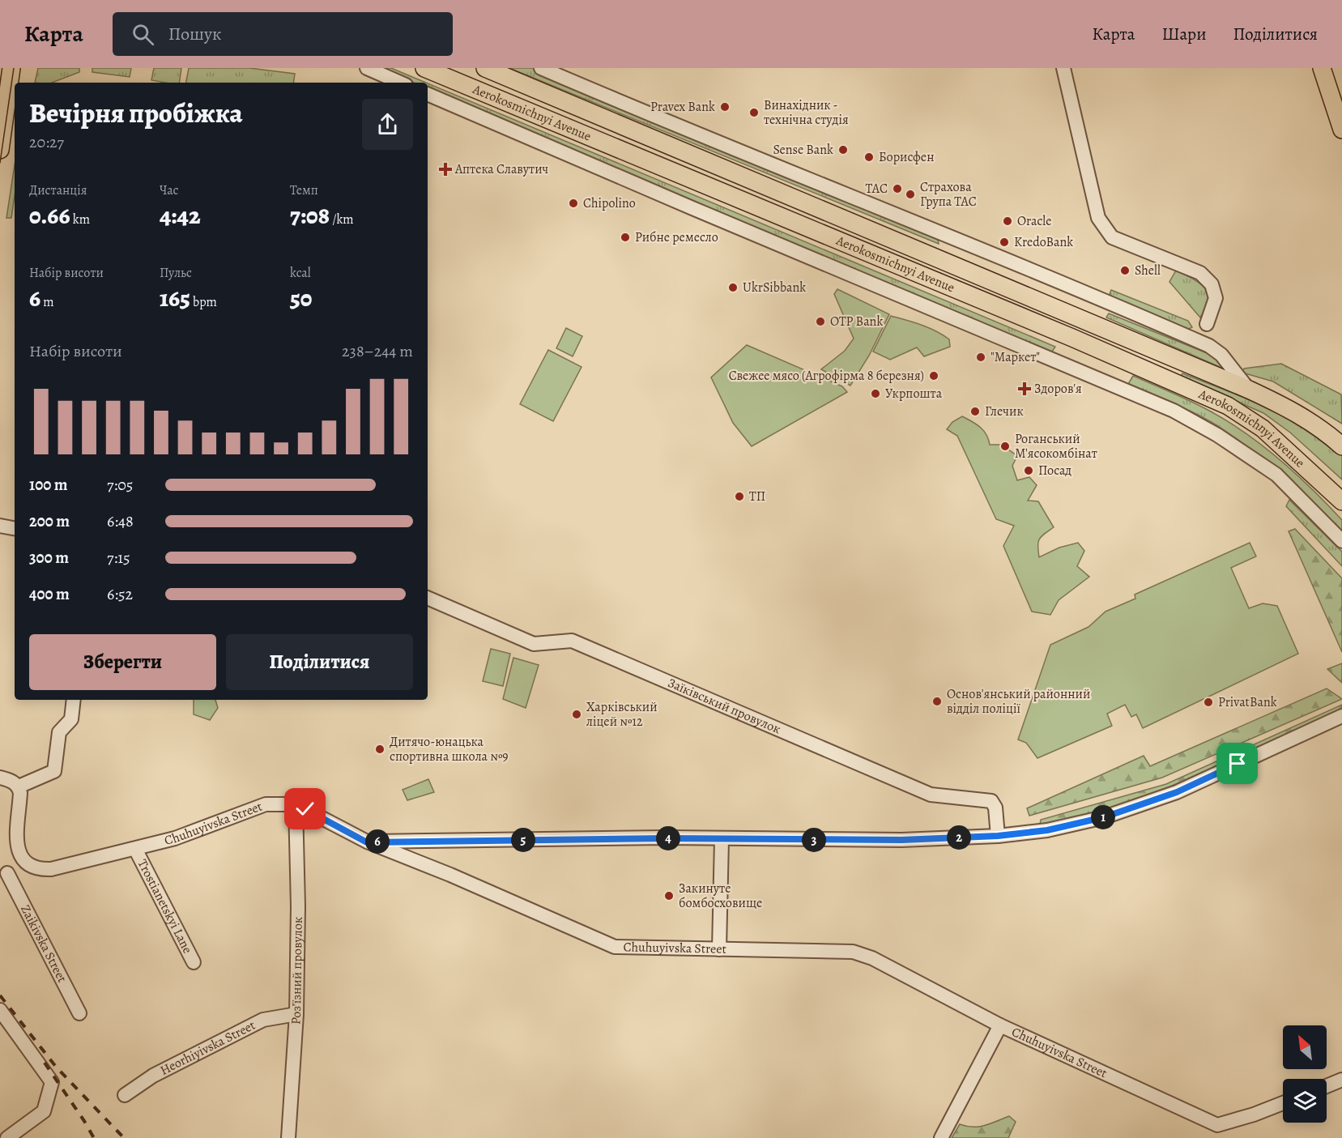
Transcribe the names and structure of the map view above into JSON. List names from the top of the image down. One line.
{"streets":{"main road":["Aerokosmichnyi Avenue"],"street":["Заїківський провулок","Chuhuyivska Street","Trostianetskyi Lane","Zaikivska Street","Роз’їзний провулок","Heorhiyivska Street"]},"crossings":[["Chuhuyivska Street","Trostianetskyi Lane"],["Chuhuyivska Street","Роз’їзний провулок"],["Роз’їзний провулок","Heorhiyivska Street"]],"places":{"other":["Pravex Bank","Винахідник - технічна студія","Sense Bank","Борисфен","ТАС","Страхова Група ТАС","Chipolino","Oracle","Рибне ремесло","KredoBank","Shell","UkrSibbank","OTP Bank","\"Маркет\"","Свeжee мясо (Агрофірма 8 бeрeзня)","Укрпошта","Глечик","Роганський М'ясокомбінат","Посад","ТП","Основ'янський районний відділ поліції","PrivatBank","Харківський ліцей №12","Дитячо-юнацька спортивна школа №9","Закинуте бомбосховище"],"health":["Аптeка Славутич","Здоров'я"]},"north":"top left","page":{"header":"Карта","search":"Пошук","nav":["Карта","Шари","Поділитися"],"heading":["Вечірня пробіжка","20:27"],"stats":[["Дистанція","0.66 km"],["Час","4:42"],["Темп","7:08 /km"],["Набір висоти","6 m"],["Пульс","165 bpm"],["kcal","50"]],"chart":["Набір висоти","238–244 m"],"list":[{"name":"100 m","note":"7:05"},{"name":"200 m","note":"6:48"},{"name":"300 m","note":"7:15"},{"name":"400 m","note":"6:52"}],"buttons":["Зберегти","Поділитися"],"pins":["1","2","4","3","5","6"]}}
